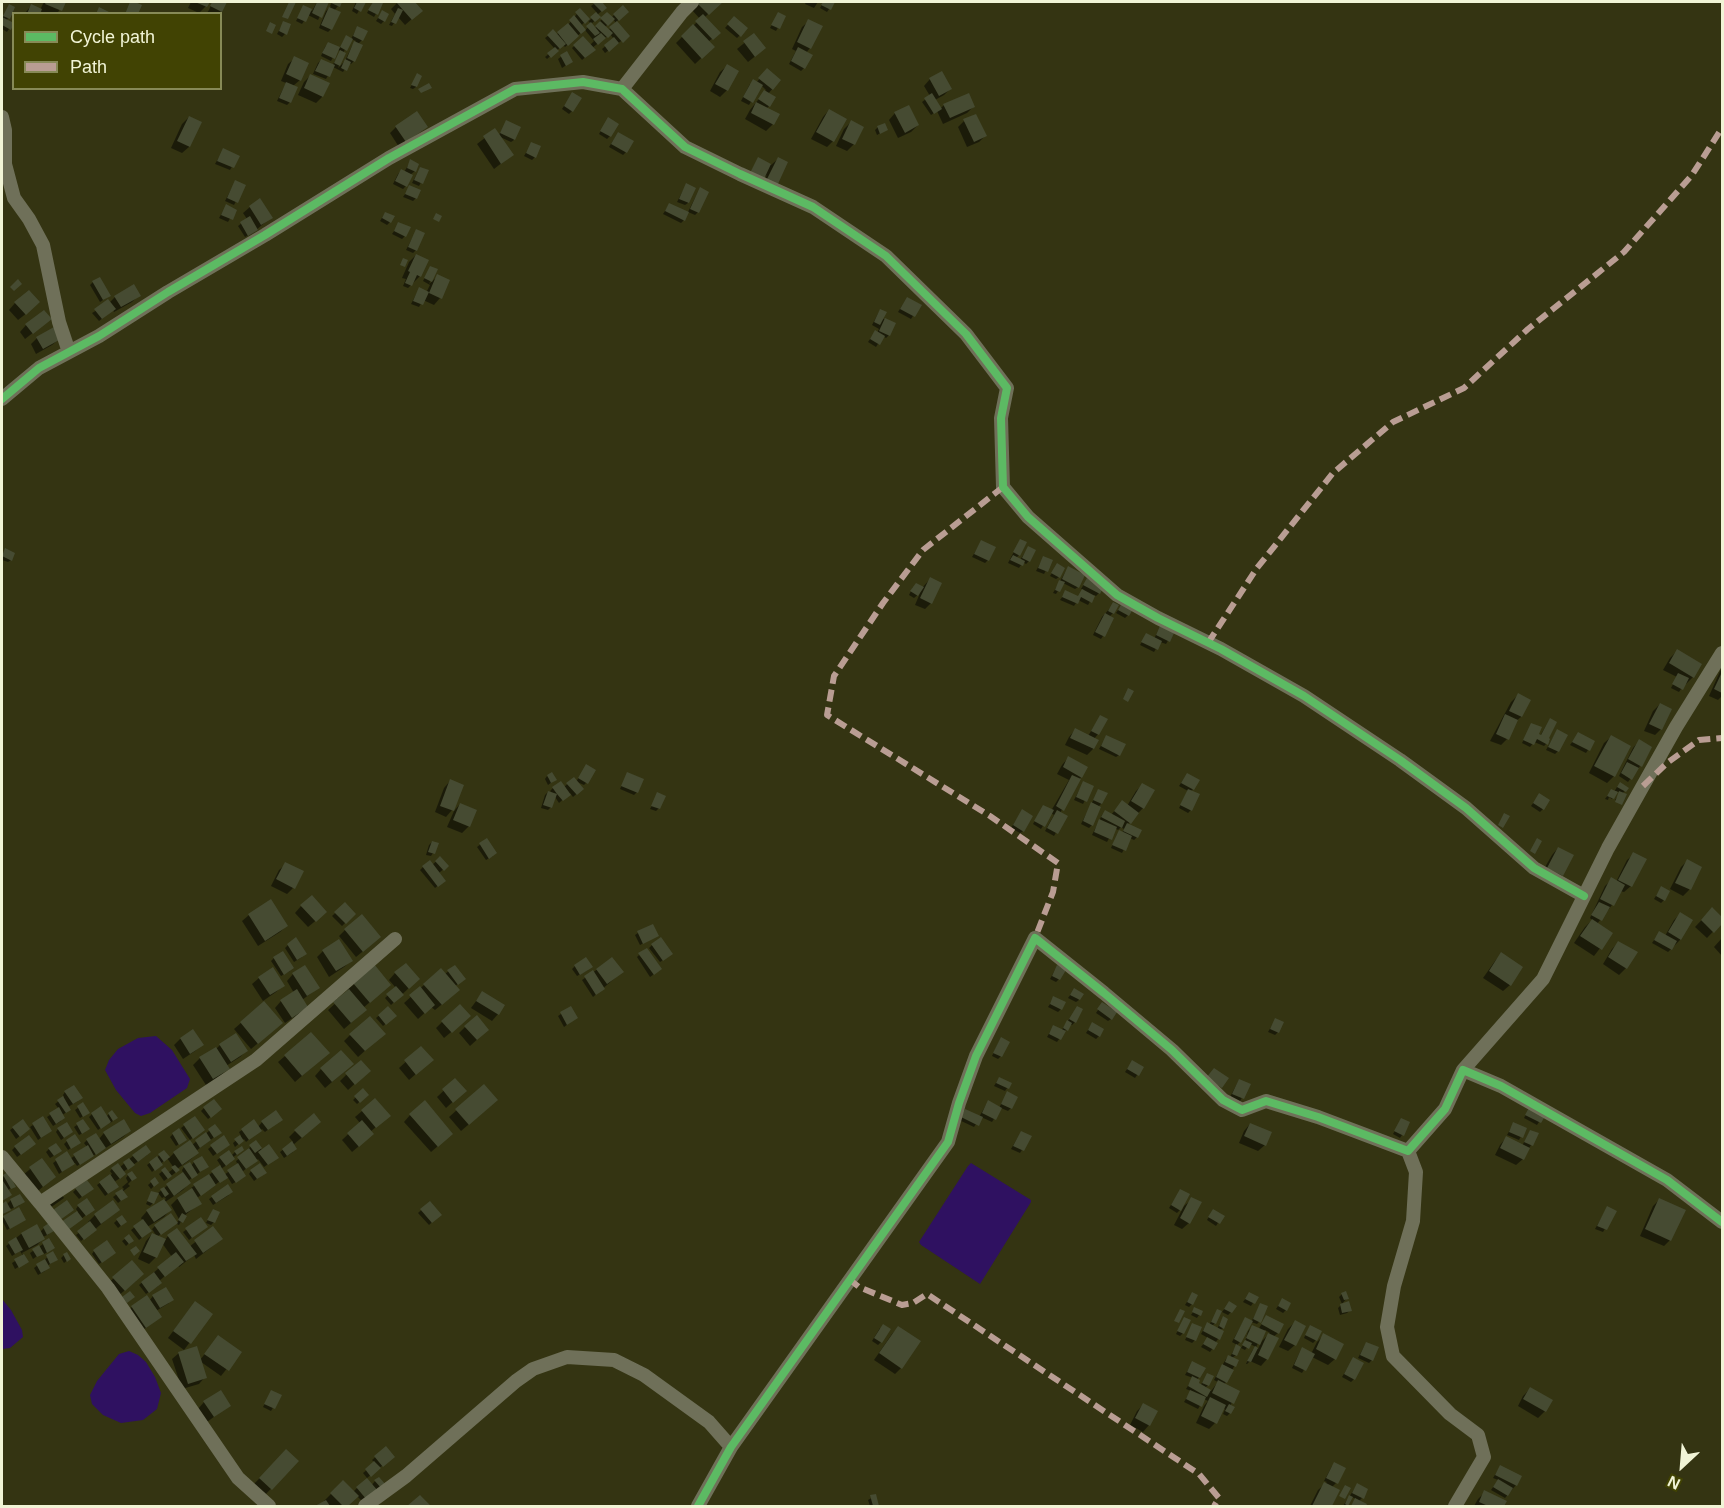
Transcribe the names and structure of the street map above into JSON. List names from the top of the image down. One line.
{"legend":["Cycle path","Path"],"north":"bottom left"}
